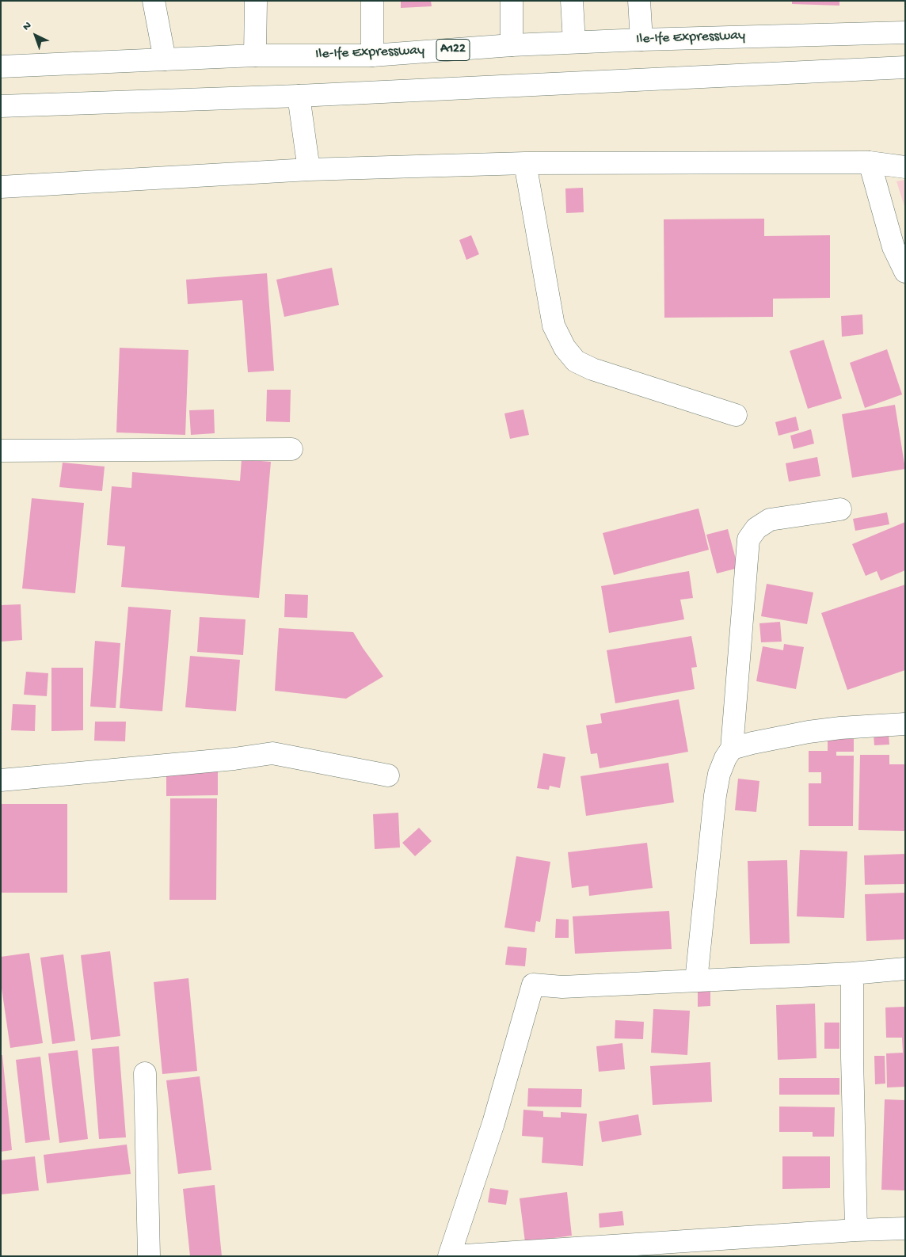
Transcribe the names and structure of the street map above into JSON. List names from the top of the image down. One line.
{"streets":{"main road":["Ile-Ife Expressway","A122"]},"north":"top left"}
